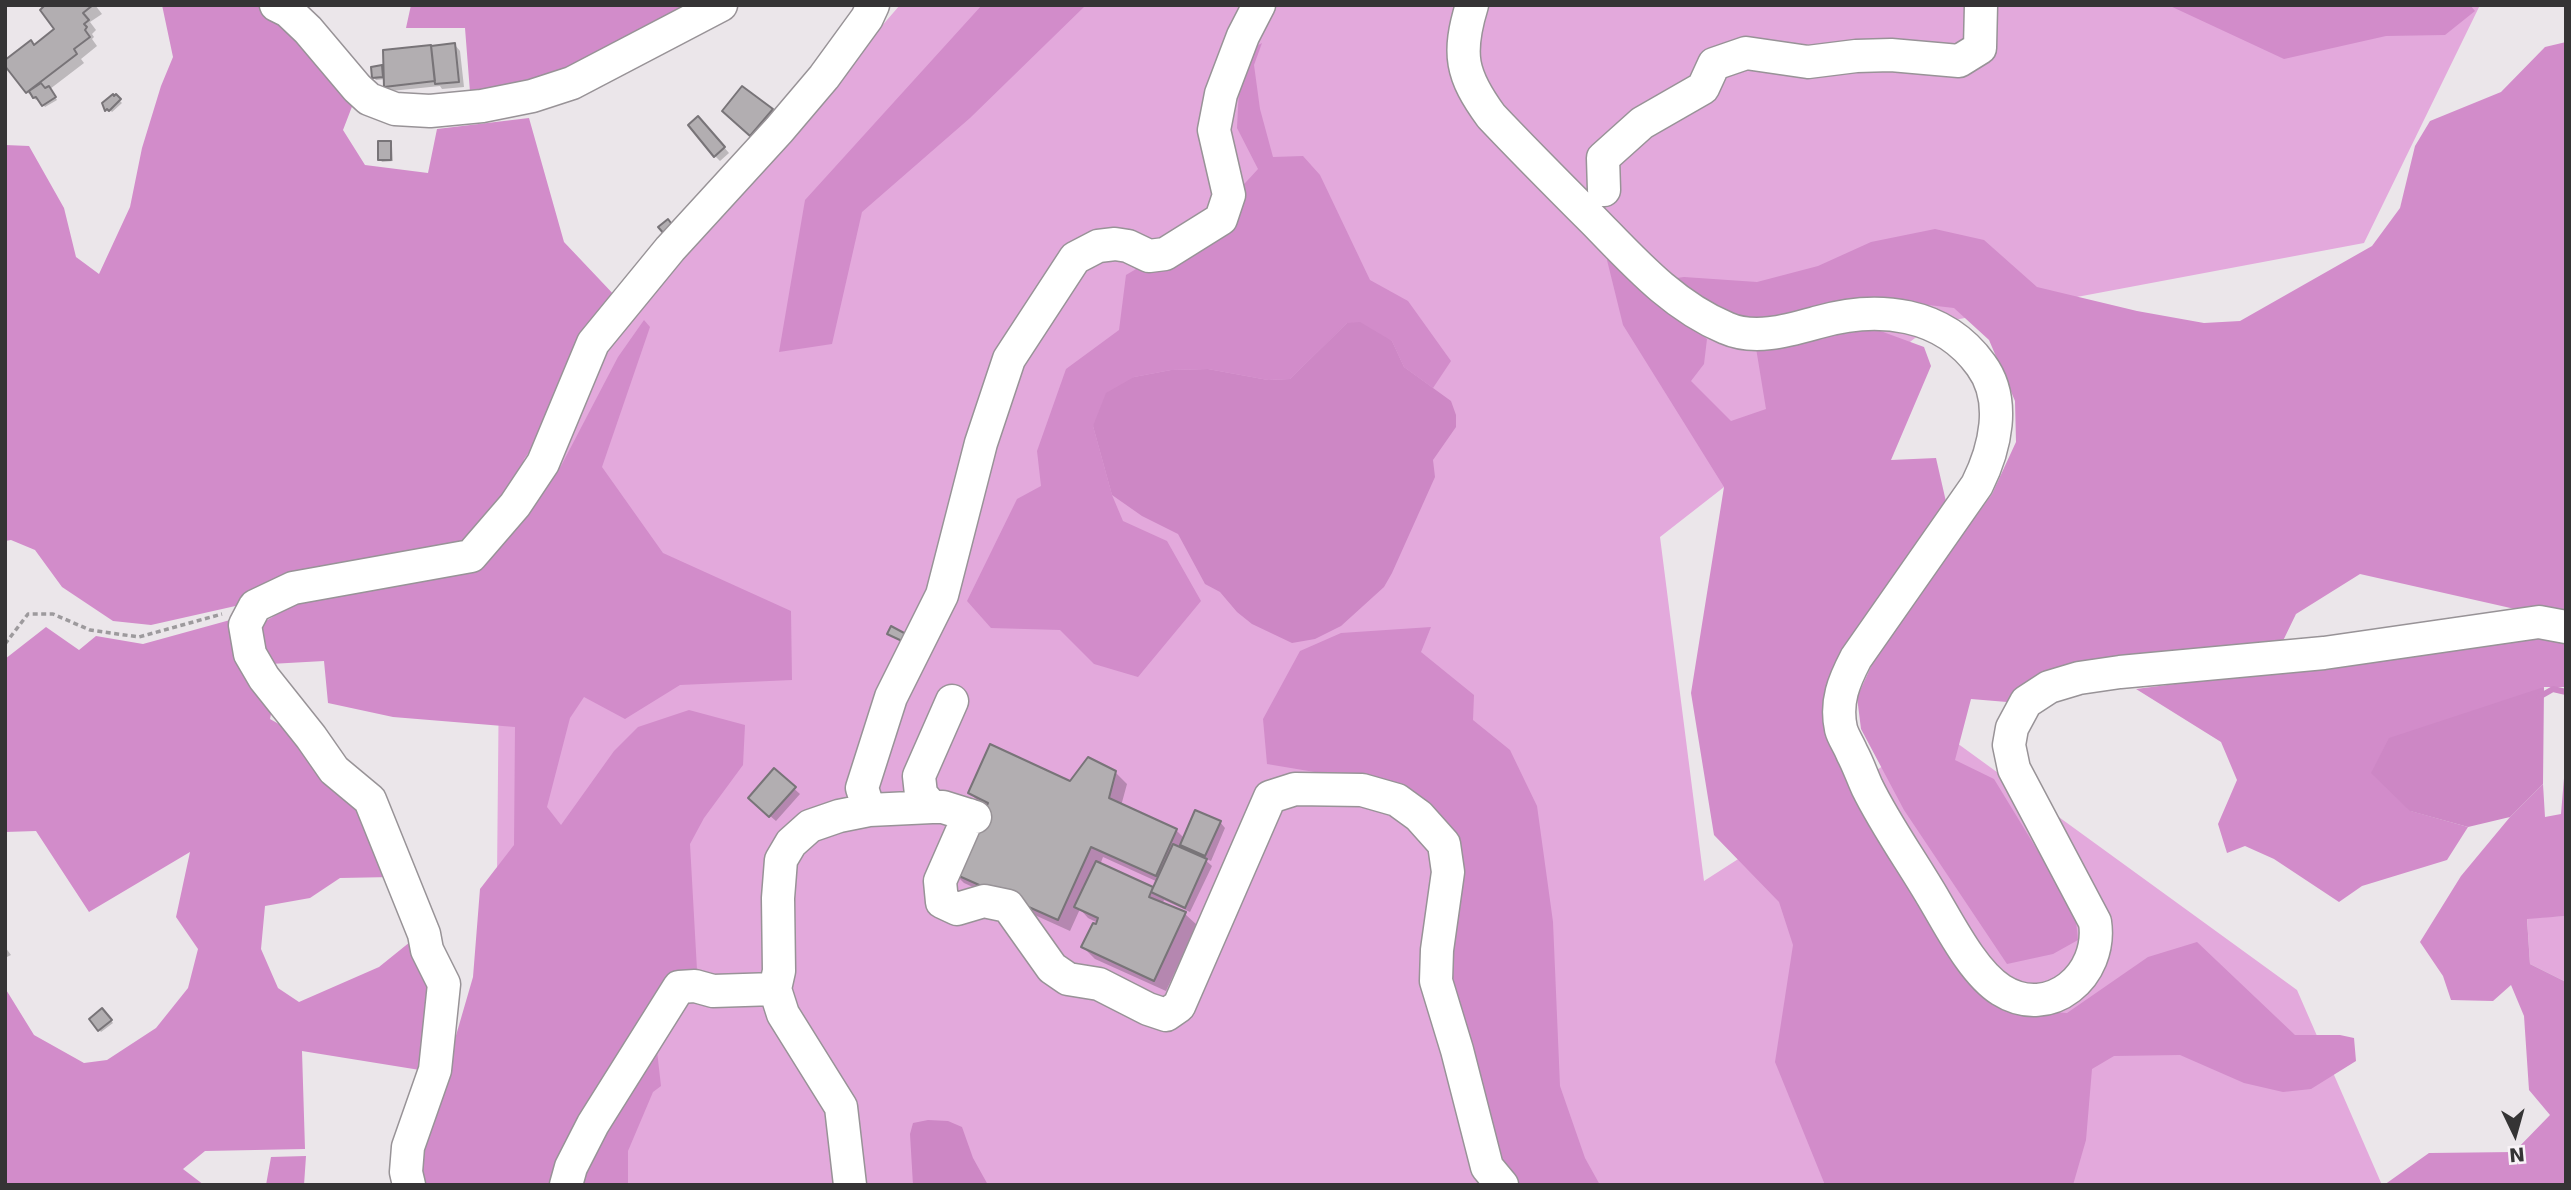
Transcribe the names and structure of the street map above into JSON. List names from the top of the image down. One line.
{"north":"bottom"}
